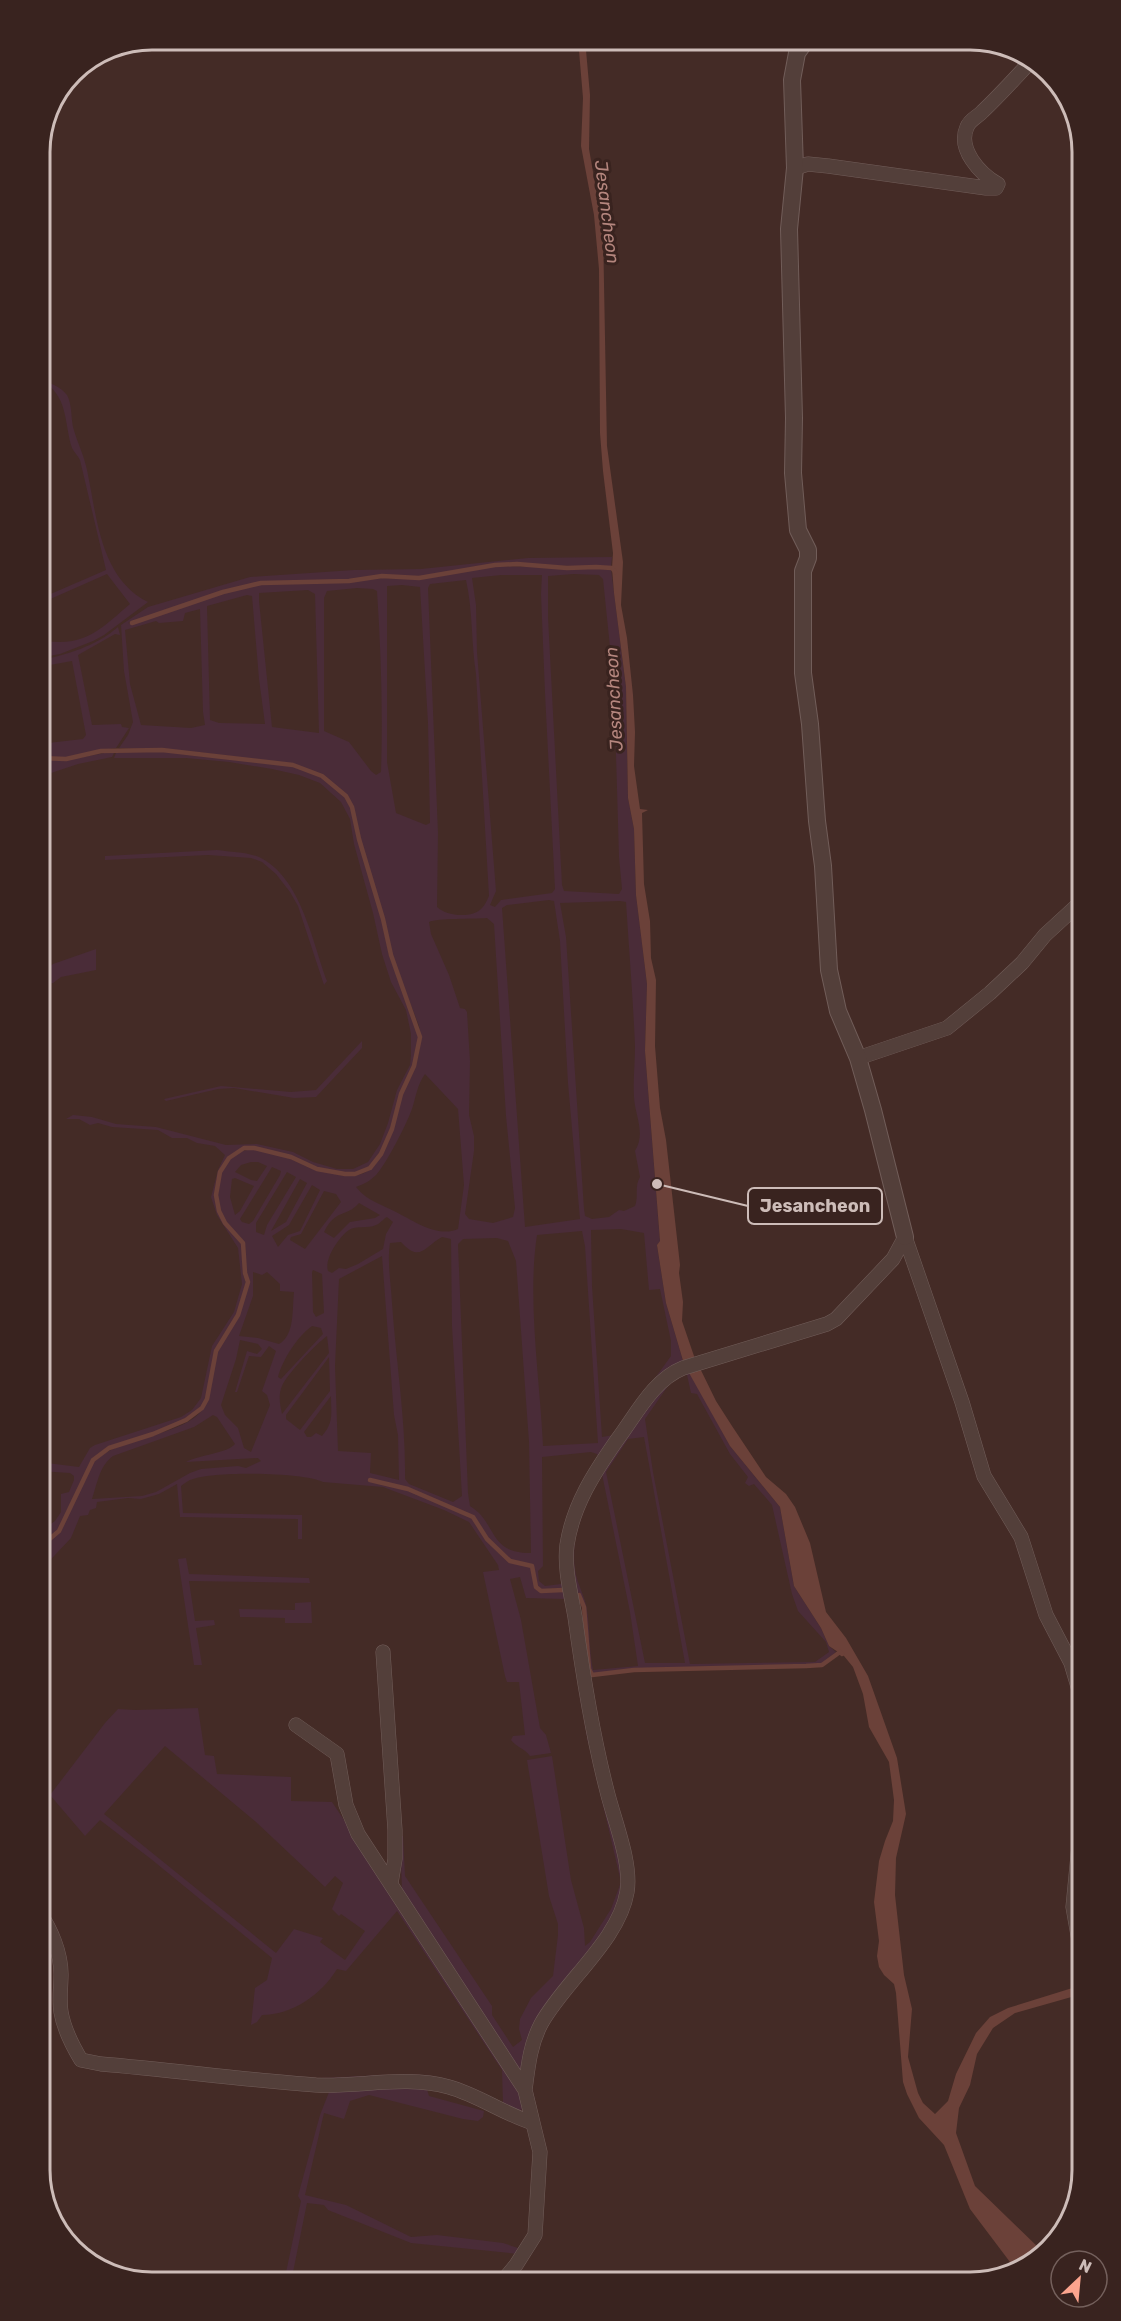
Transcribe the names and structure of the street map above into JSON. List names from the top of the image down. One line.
{"water":["Jesancheon"],"places":["Jesancheon"],"north":"top right"}
